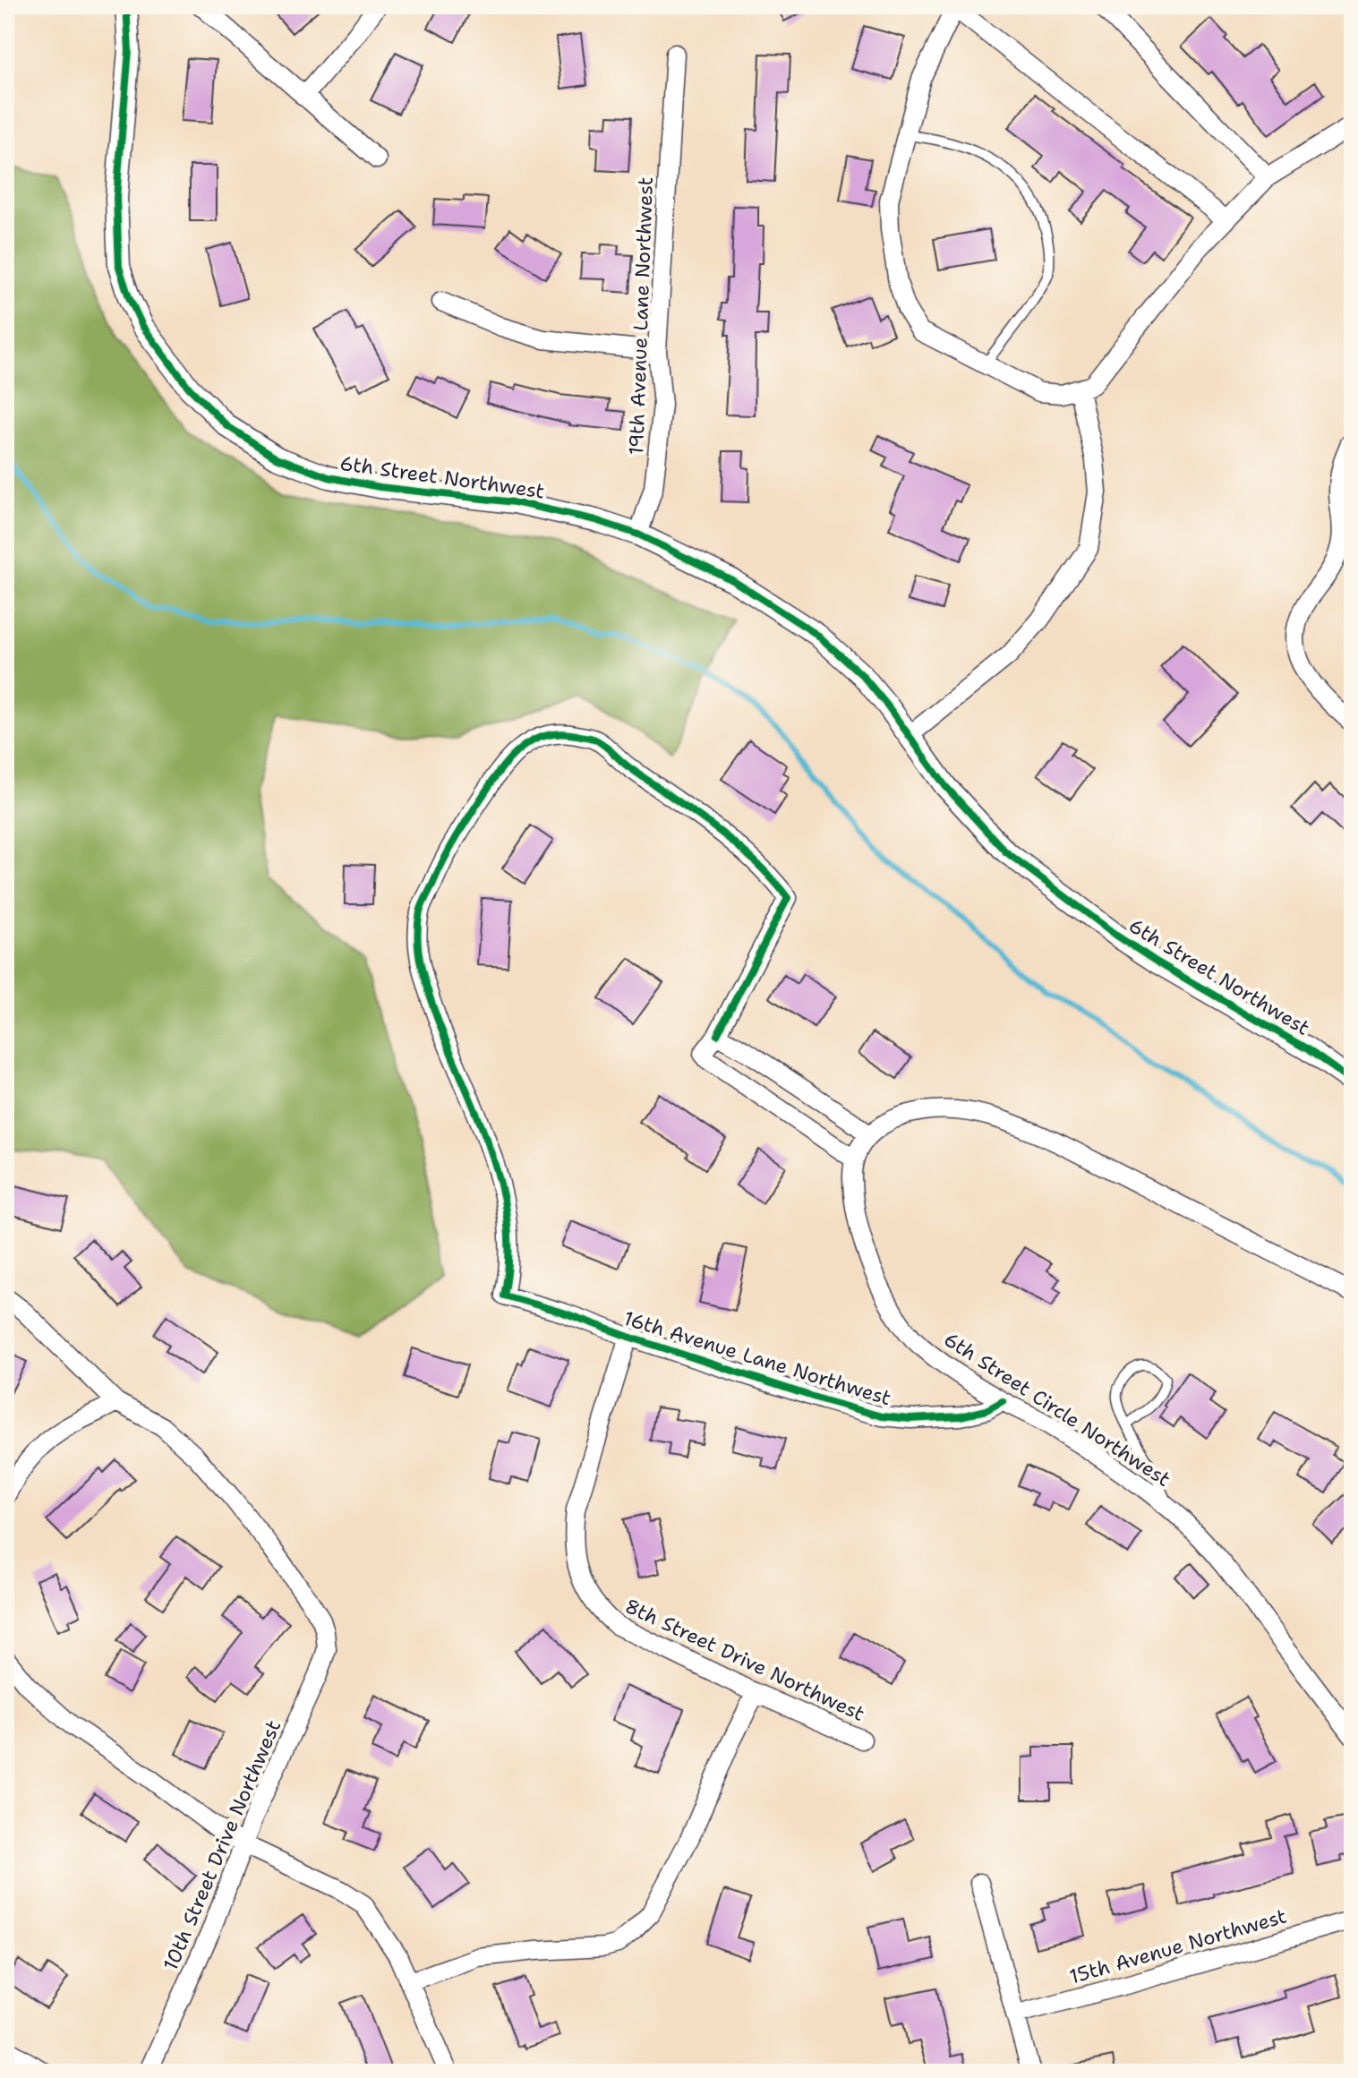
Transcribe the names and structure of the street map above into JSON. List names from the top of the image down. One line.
{"streets":{"street":["19th Avenue Lane Northwest","6th Street Northwest","16th Avenue Lane Northwest","6th Street Circle Northwest","8th Street Drive Northwest","10th Street Drive Northwest","15th Avenue Northwest"]},"crossings":[["19th Avenue Lane Northwest","6th Street Northwest"],["16th Avenue Lane Northwest","6th Street Circle Northwest"],["16th Avenue Lane Northwest","8th Street Drive Northwest"]]}
